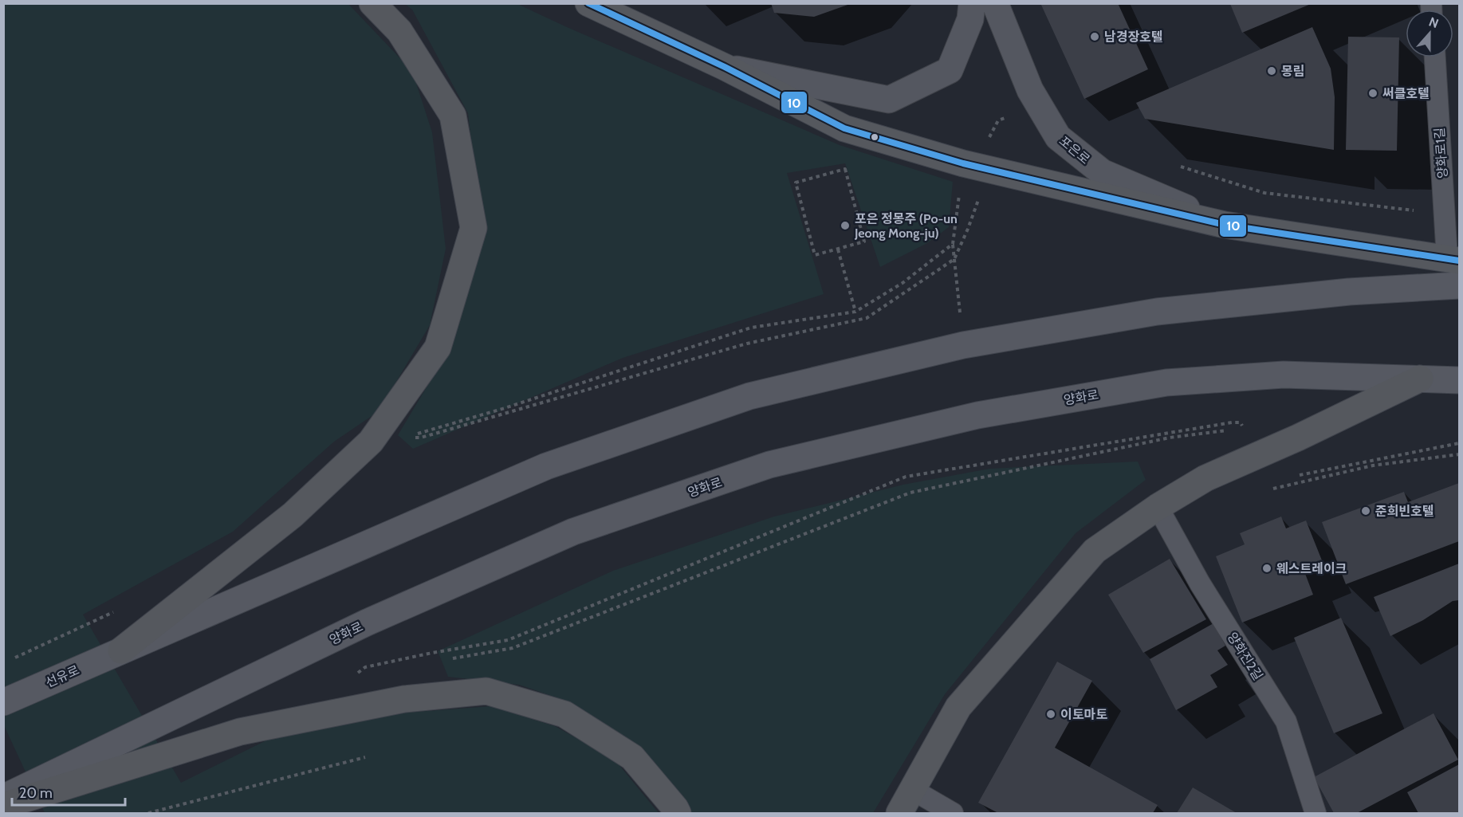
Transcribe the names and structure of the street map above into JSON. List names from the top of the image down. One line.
{"streets":{"main road":["양화로","선유로"],"street":["포은로"],"lane":["양화로1길","양화진2길"]},"places":["남경장호텔","몽림","써클호텔","포은 정몽주 (Po-un Jeong Mong-ju)","준희빈호텔","웨스트레이크","이토마토"],"lines":["transit line 10"],"scale_bar":"20 m","north":"top"}
